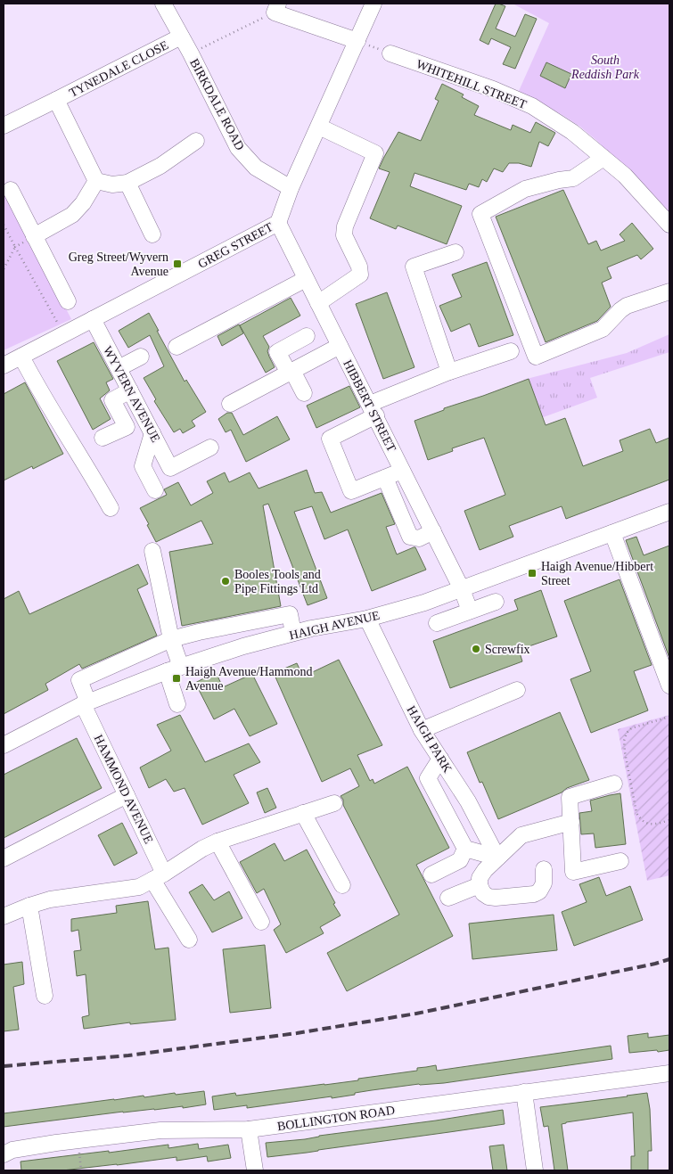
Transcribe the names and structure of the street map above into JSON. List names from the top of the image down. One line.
{"streets":{"street":["TYNEDALE CLOSE","WHITEHILL STREET","BIRKDALE ROAD","GREG STREET","WYVERN AVENUE","HIBBERT STREET","HAIGH AVENUE","HAIGH PARK","HAMMOND AVENUE","BOLLINGTON ROAD"]},"crossings":[["TYNEDALE CLOSE","BIRKDALE ROAD"],["BIRKDALE ROAD","GREG STREET"],["GREG STREET","WYVERN AVENUE"],["GREG STREET","HIBBERT STREET"],["HIBBERT STREET","HAIGH AVENUE"],["HAIGH AVENUE","HAIGH PARK"],["HAIGH AVENUE","HAMMOND AVENUE"]],"parks":["South Reddish Park"],"places":{"transit":["Greg Street/Wyvern Avenue","Haigh Avenue/Hibbert Street","Haigh Avenue/Hammond Avenue"],"other":["Booles Tools and Pipe Fittings Ltd","Screwfix"]}}
